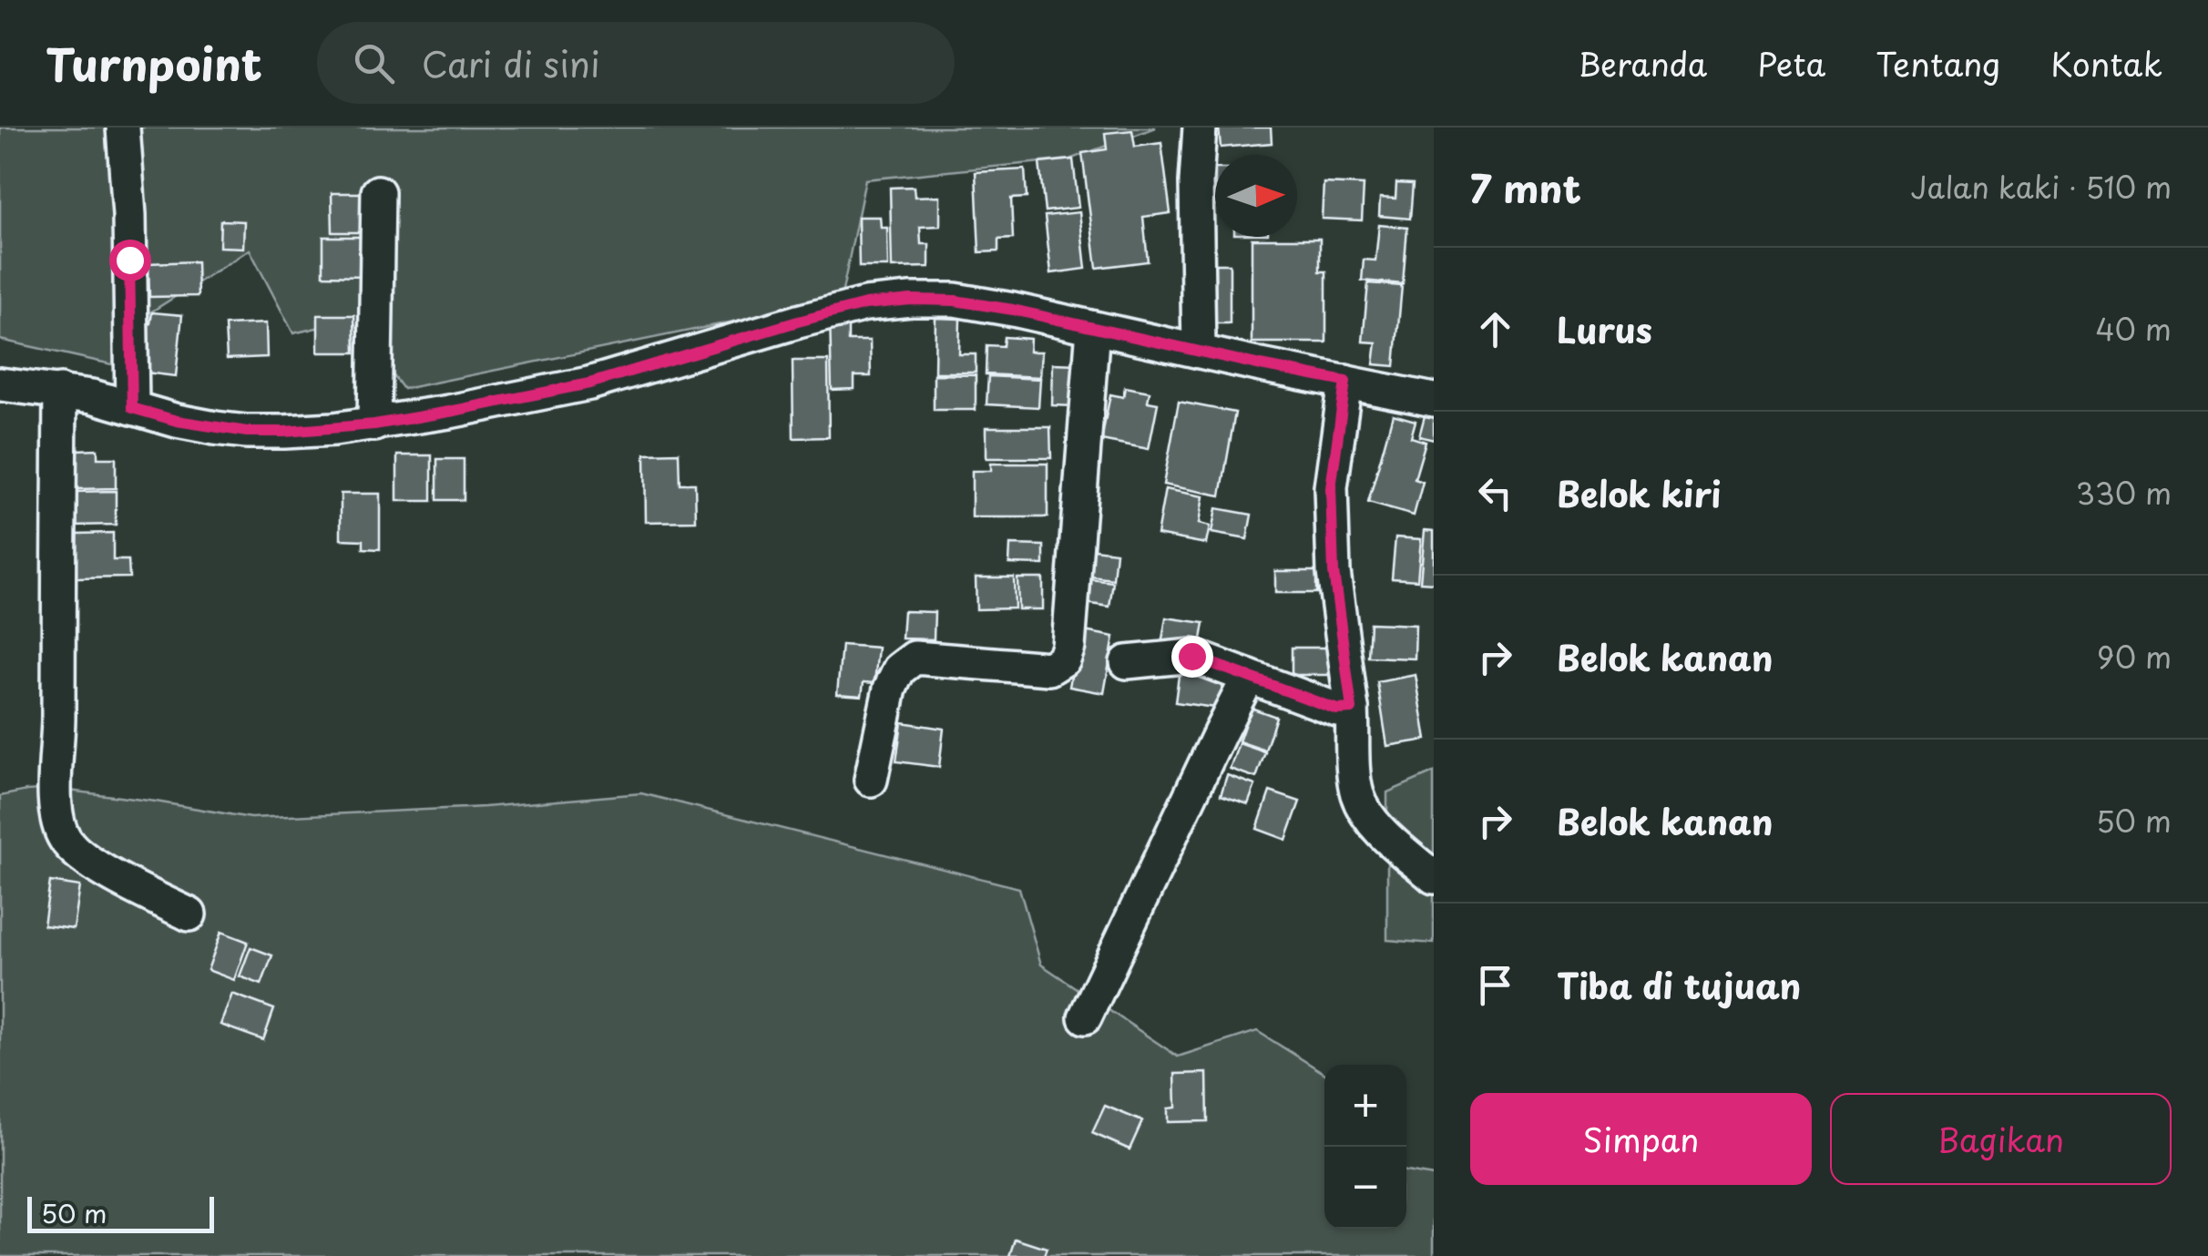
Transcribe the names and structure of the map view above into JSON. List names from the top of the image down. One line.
{"scale_bar":"50 m","north":"right","page":{"header":"Turnpoint","search":"Cari di sini","nav":["Beranda","Peta","Tentang","Kontak"],"heading":["7 mnt","Jalan kaki · 510 m"],"list":[["Lurus","40 m"],["Belok kiri","330 m"],["Belok kanan","90 m"],["Belok kanan","50 m"],"Tiba di tujuan"],"map_buttons":["+","−"],"buttons":["Simpan","Bagikan"],"scale":"50 m"}}
